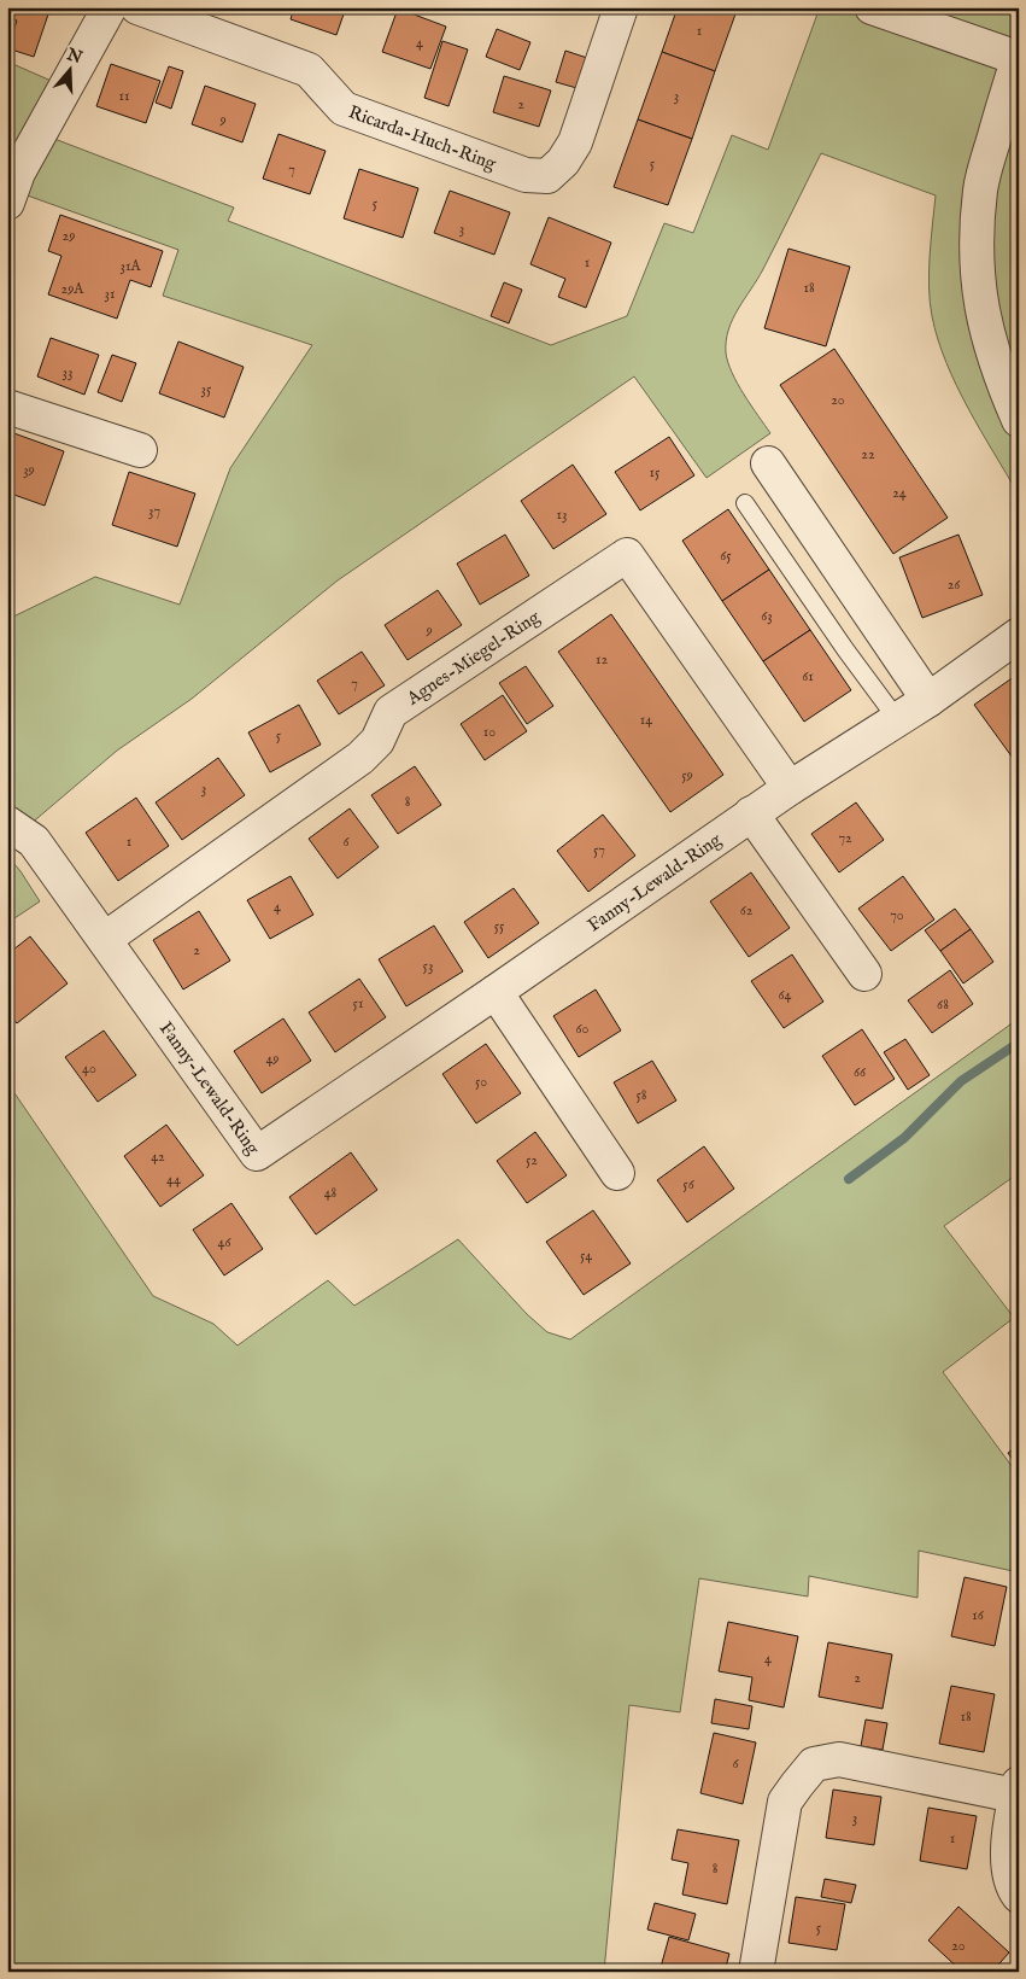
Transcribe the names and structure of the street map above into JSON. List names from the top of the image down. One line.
{"streets":{"street":["Ricarda-Huch-Ring","Agnes-Miegel-Ring","Fanny-Lewald-Ring"]},"crossings":[["Agnes-Miegel-Ring","Fanny-Lewald-Ring"]],"house_numbers":["1","4","11","3","2","9","5","7","5","3","29","1","31A","18","29A","31","33","35","20","22","39","15","24","37","13","65","26","63","9","12","61","7","14","10","5","59","3","8","72","1","6","57","4","62","70","55","2","53","64","51","68","60","49","40","66","50","58","42","52","44","56","48","46","54","16","4","2","18","6","3","1","8","5","20"],"north":"top"}
